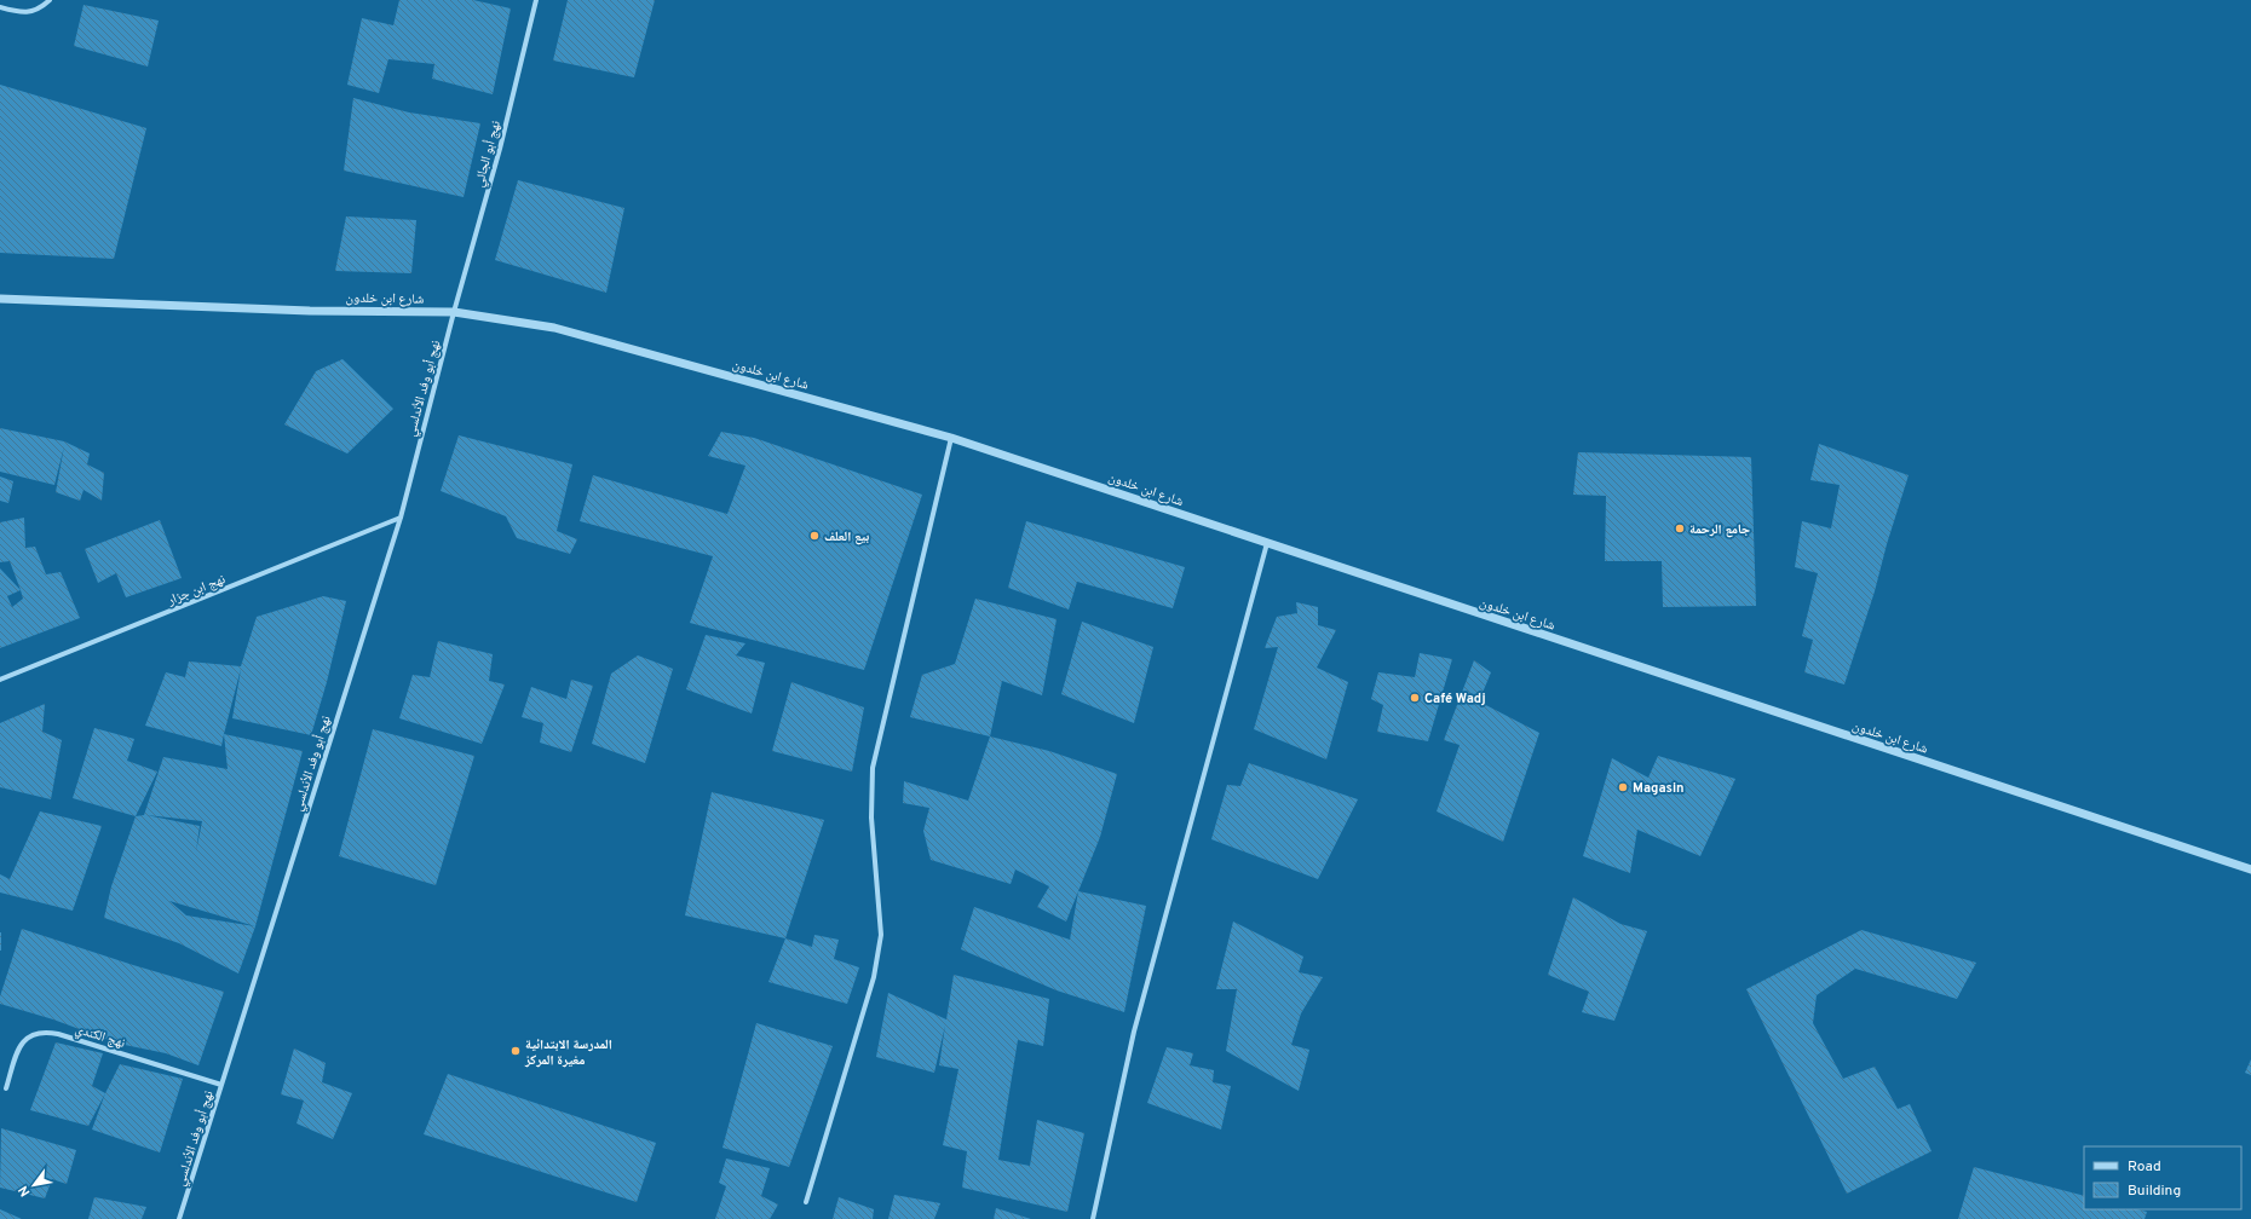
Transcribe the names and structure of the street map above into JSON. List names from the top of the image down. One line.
{"streets":{"street":["نهج أبو الجائي","شارع ابن خلدون","نهج أبو وفد الأندلسي","نهج ابن جزار","نهج الكندي"]},"crossings":[["نهج أبو الجائي","شارع ابن خلدون"],["نهج أبو الجائي","نهج أبو وفد الأندلسي"],["شارع ابن خلدون","نهج أبو وفد الأندلسي"],["نهج أبو وفد الأندلسي","نهج ابن جزار"],["نهج أبو وفد الأندلسي","نهج الكندي"]],"places":["جامع الرحمة","بيع العلف","Café Wadj","Magasin","المدرسة الابتدائية مغيرة المركز"],"legend":["Road","Building"],"north":"bottom left"}
